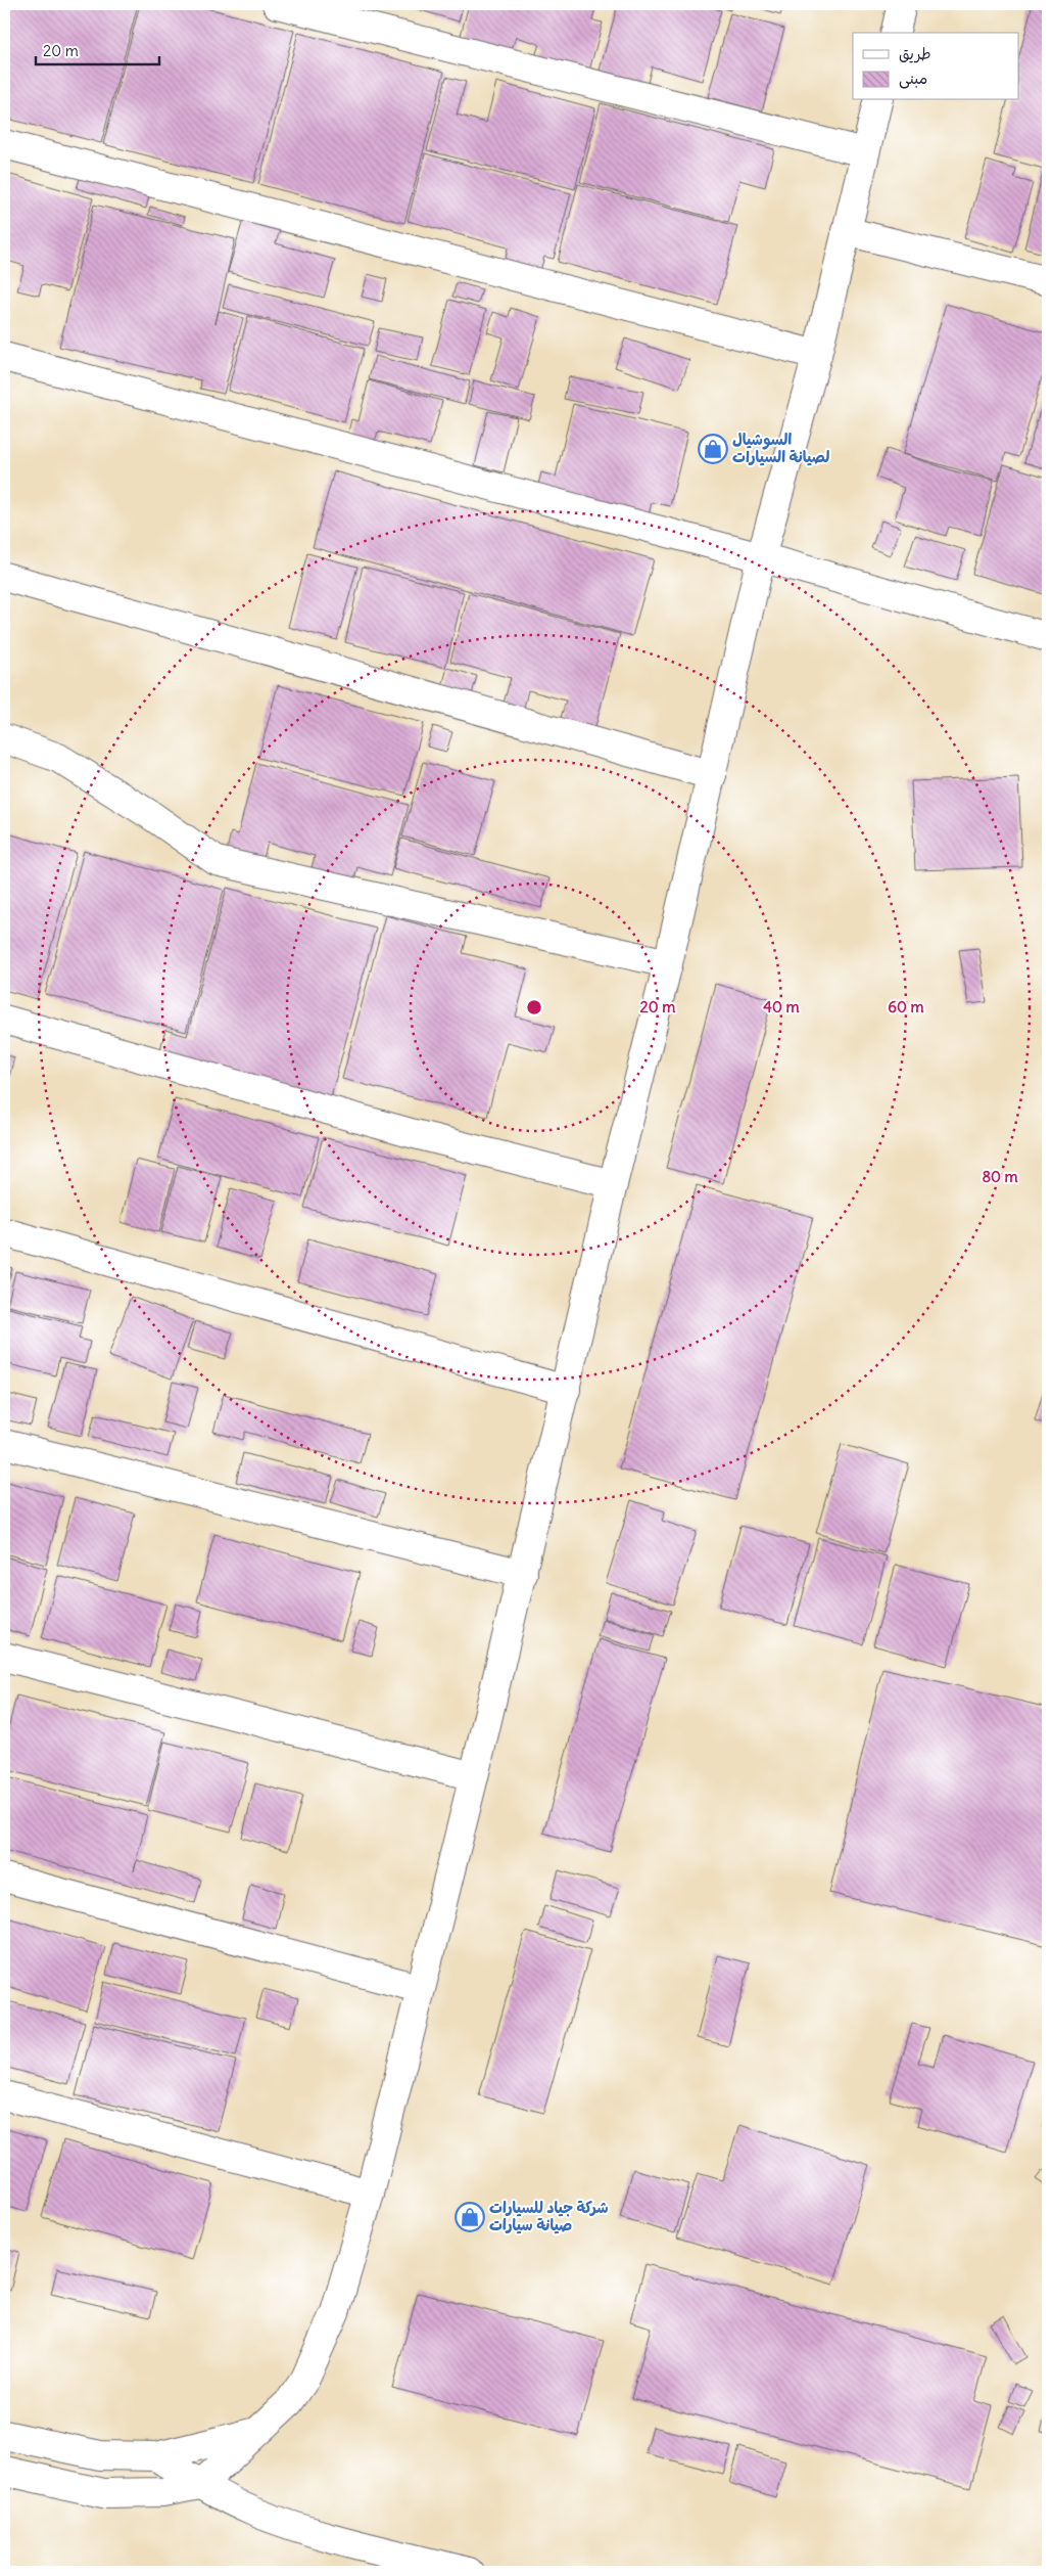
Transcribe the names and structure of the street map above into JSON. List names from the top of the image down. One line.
{"places":{"shop":["السوشيال لصيانة السيارات","شركة جياد للسيارات صيانة سيارات"]},"legend":["طريق","مبنى"],"scale_bar":"20 m","rings":["20 m","40 m","60 m","80 m"]}
